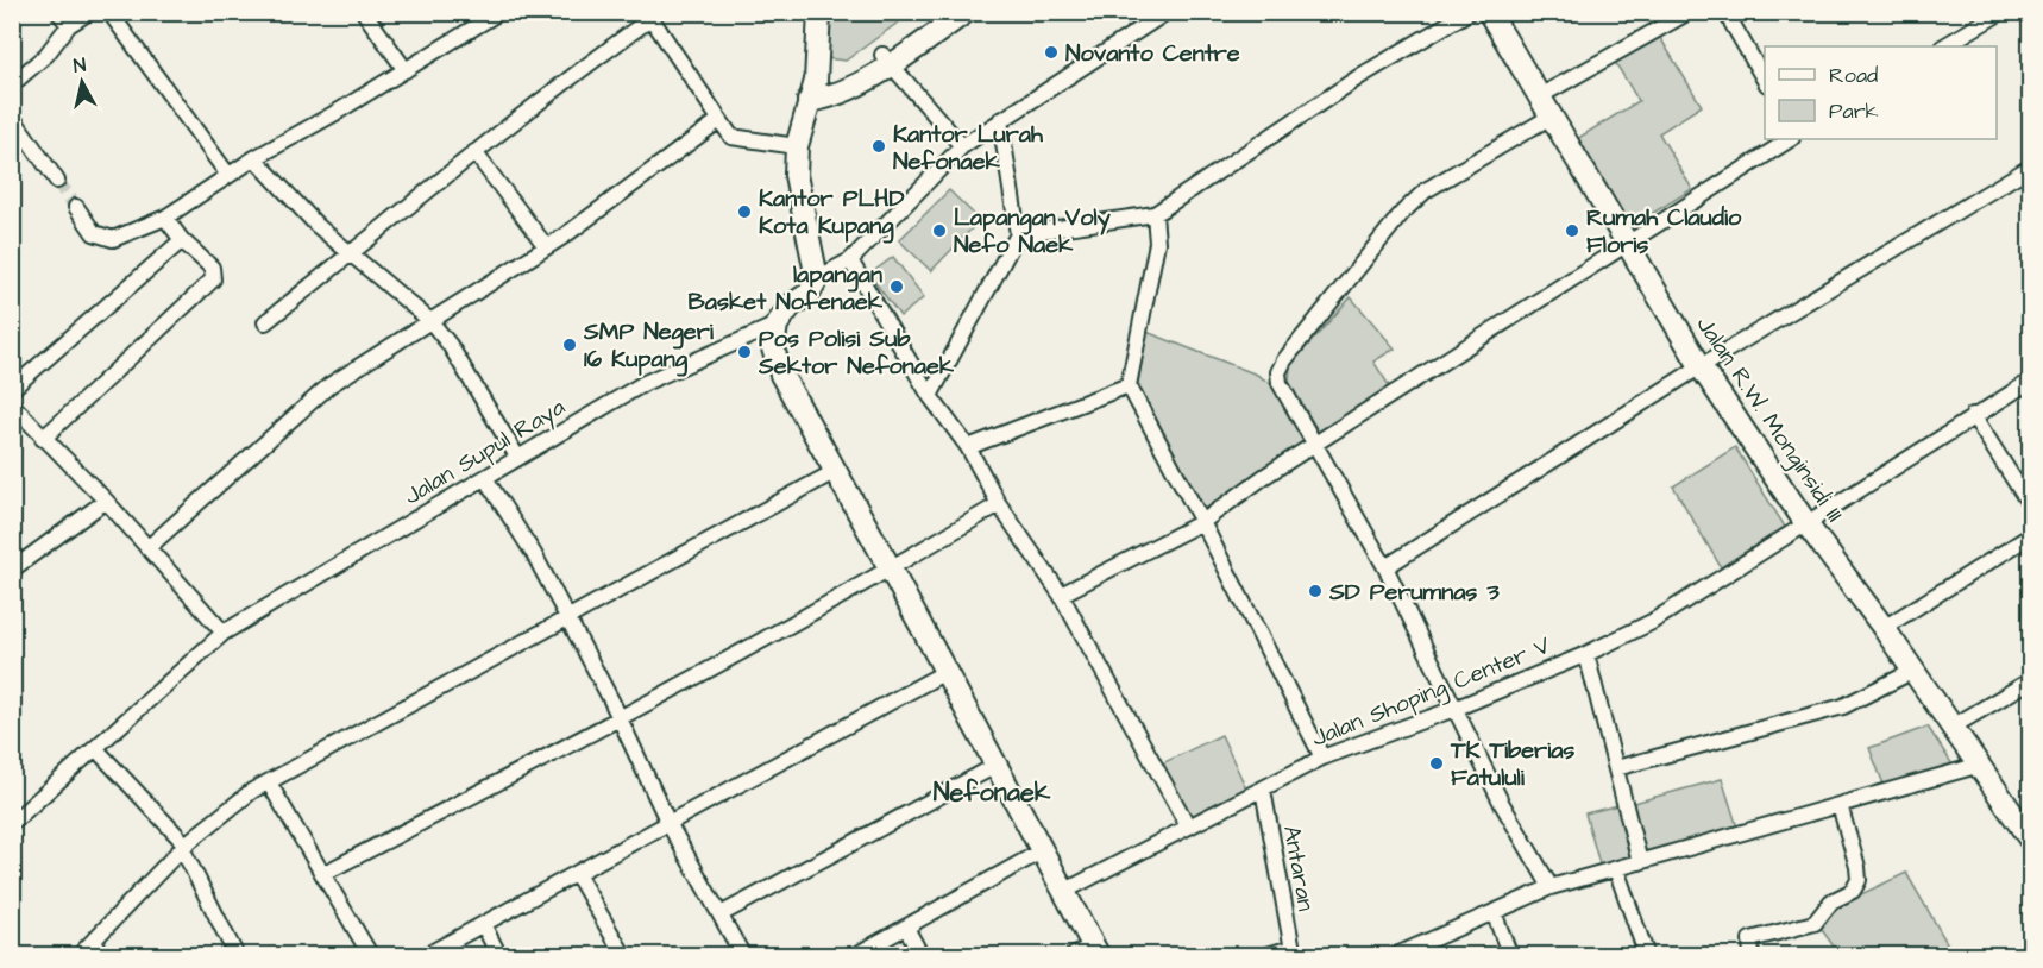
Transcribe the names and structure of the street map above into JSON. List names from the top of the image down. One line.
{"streets":{"street":["Jalan R.W. Monginsidi III","Jalan Supul Raya","Jalan Shoping Center V","Antaran"]},"crossings":[["Jalan R.W. Monginsidi III","Jalan Shoping Center V"],["Jalan Shoping Center V","Antaran"]],"districts":["Nefonaek"],"places":["Novanto Centre","Kantor Lurah Nefonaek","Kantor PLHD Kota Kupang","Lapangan Voly Nefo Naek","Rumah Claudio Floris","lapangan Basket Nofenaek","SMP Negeri 16 Kupang","Pos Polisi Sub Sektor Nefonaek","SD Perumnas 3","TK Tiberias Fatululi"],"legend":["Road","Park"],"north":"top"}
